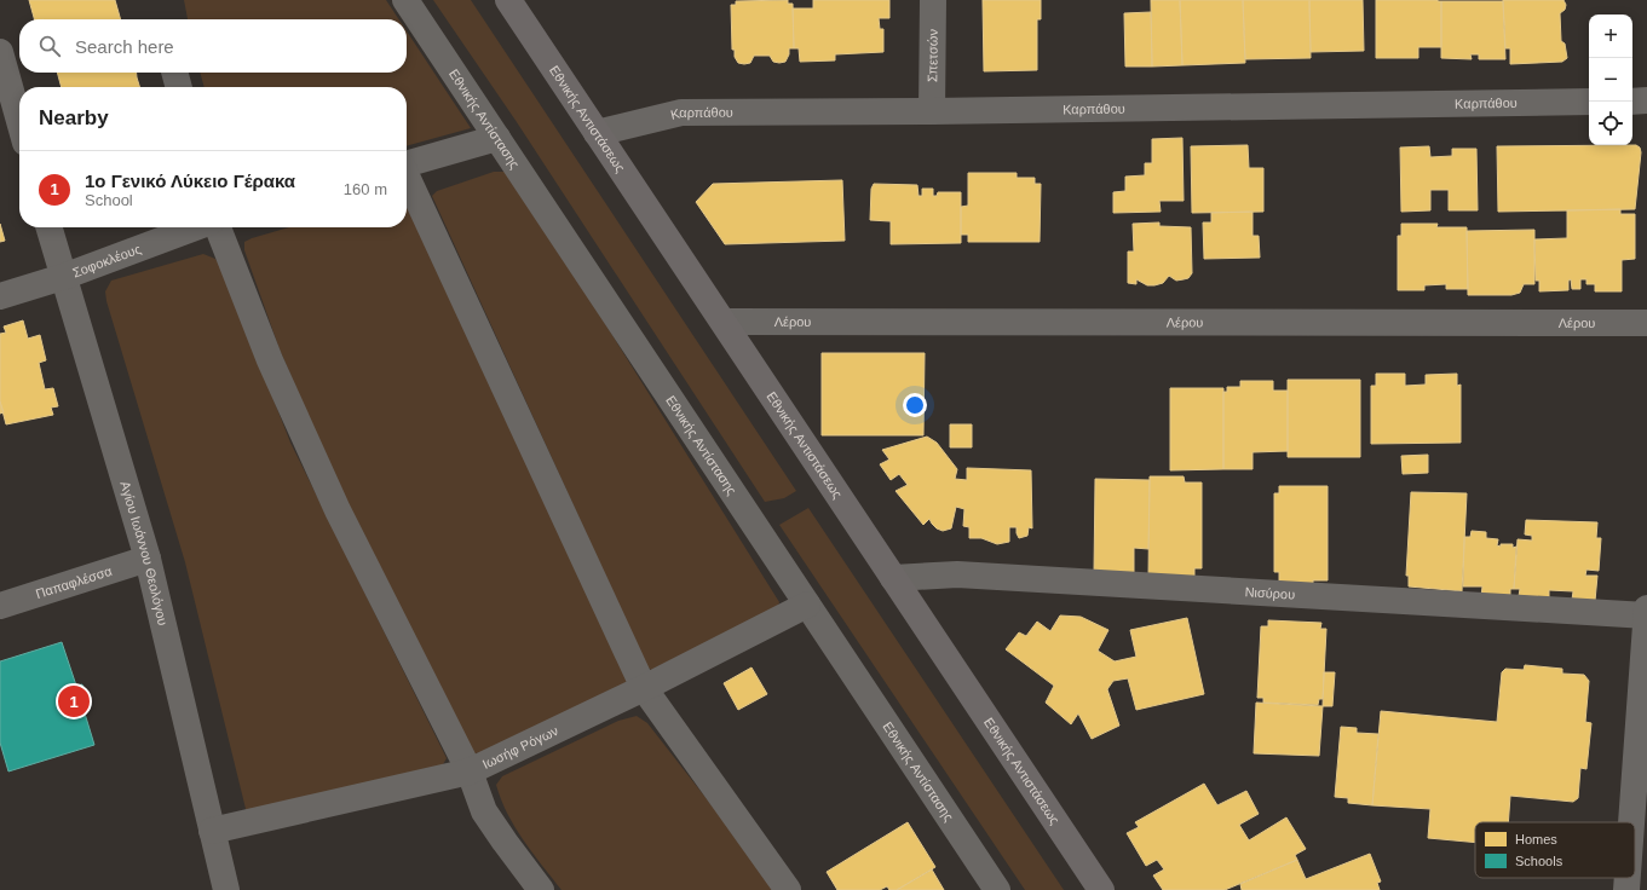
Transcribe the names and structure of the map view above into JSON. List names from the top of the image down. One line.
{"streets":{"street":["Σπετσών","Καρπάθου","Εθνικής Αντίστασης","Εθνικής Αντιστάσεως","Σοφοκλέους","Λέρου","Αγίου Ιωάννου Θεολόγου","Παπαφλέσσα","Νισύρου","Ιωσήφ Ρόγων"]},"crossings":[["Σπετσών","Καρπάθου"],["Καρπάθου","Εθνικής Αντιστάσεως"],["Εθνικής Αντίστασης","Ιωσήφ Ρόγων"],["Εθνικής Αντιστάσεως","Λέρου"],["Εθνικής Αντιστάσεως","Νισύρου"],["Σοφοκλέους","Αγίου Ιωάννου Θεολόγου"],["Αγίου Ιωάννου Θεολόγου","Παπαφλέσσα"],["Αγίου Ιωάννου Θεολόγου","Ιωσήφ Ρόγων"]],"legend":["Homes","Schools"],"page":{"map_buttons":["+","−"],"search":"Search here","heading":"Nearby","list":[{"mark":"1","name":"1ο Γενικό Λύκειο Γέρακα","note":"School","value":"160 m"}],"pins":"1"}}
